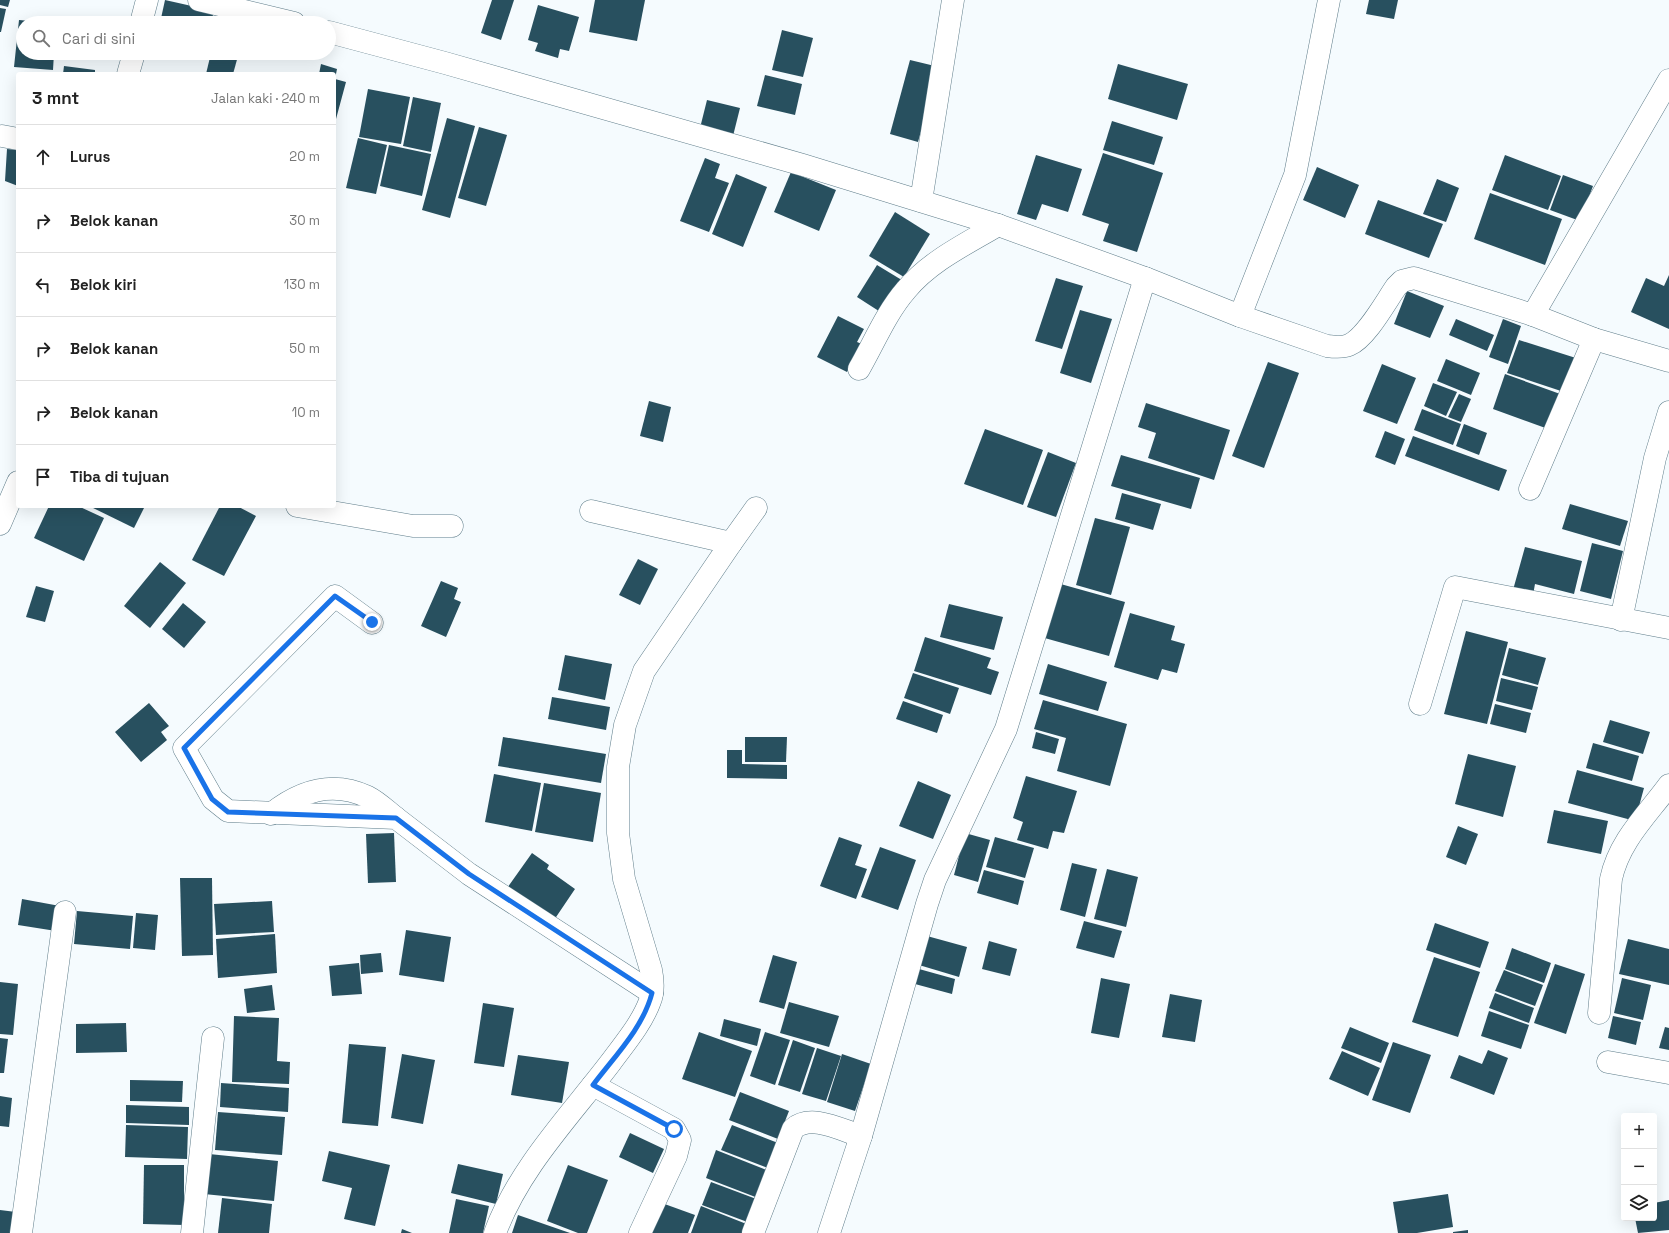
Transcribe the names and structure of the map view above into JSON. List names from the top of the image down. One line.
{"page":{"search":"Cari di sini","heading":["3 mnt","Jalan kaki · 240 m"],"list":[["Lurus","20 m"],["Belok kanan","30 m"],["Belok kiri","130 m"],["Belok kanan","50 m"],["Belok kanan","10 m"],"Tiba di tujuan"],"map_buttons":["+","−"]}}
